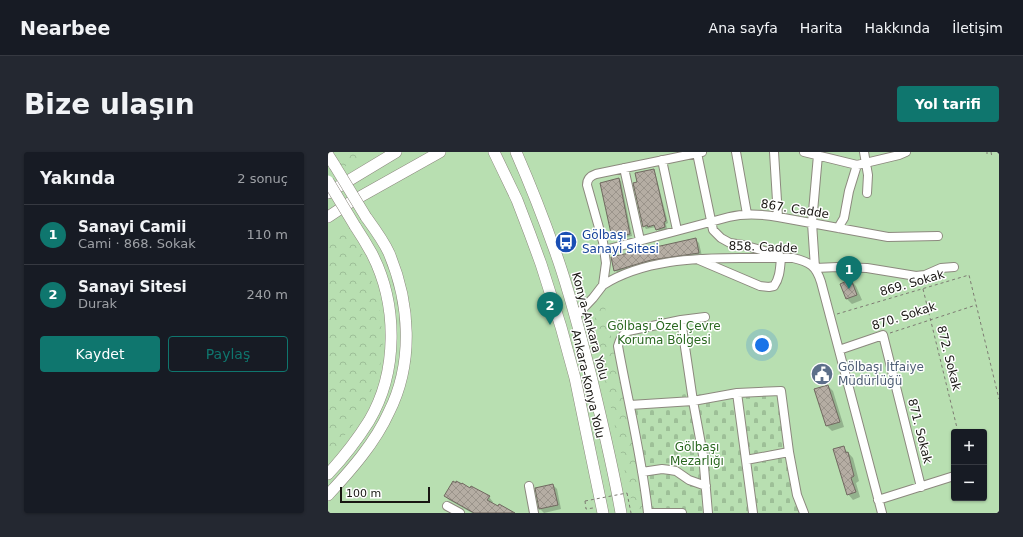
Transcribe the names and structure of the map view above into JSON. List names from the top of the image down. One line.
{"streets":{"highway":["Konya-Ankara Yolu","Ankara-Konya Yolu"],"street":["867. Cadde","858. Cadde","870. Sokak","871. Sokak"],"path":["869. Sokak","872. Sokak"]},"crossings":[["869. Sokak","870. Sokak"],["869. Sokak","872. Sokak"],["870. Sokak","872. Sokak"],["870. Sokak","871. Sokak"]],"parks":["Gölbaşı Özel Çevre Koruma Bölgesi","Gölbaşı Mezarlığı"],"places":{"bus stop":["Gölbaşı Sanayi Sitesi"],"public building":["Gölbaşı İtfaiye Müdürlüğü"]},"scale_bar":"100 m","page":{"header":"Nearbee","nav":["Ana sayfa","Harita","Hakkında","İletişim"],"buttons":["Yol tarifi",["Kaydet","Paylaş"]],"title":"Bize ulaşın","heading":["Yakında","2 sonuç"],"list":[{"mark":"1","name":"Sanayi Camii","note":"Cami · 868. Sokak","value":"110 m"},{"mark":"2","name":"Sanayi Sitesi","note":"Durak","value":"240 m"}],"pins":["1","2"],"map_buttons":["+","−"],"scale":"100 m"}}
